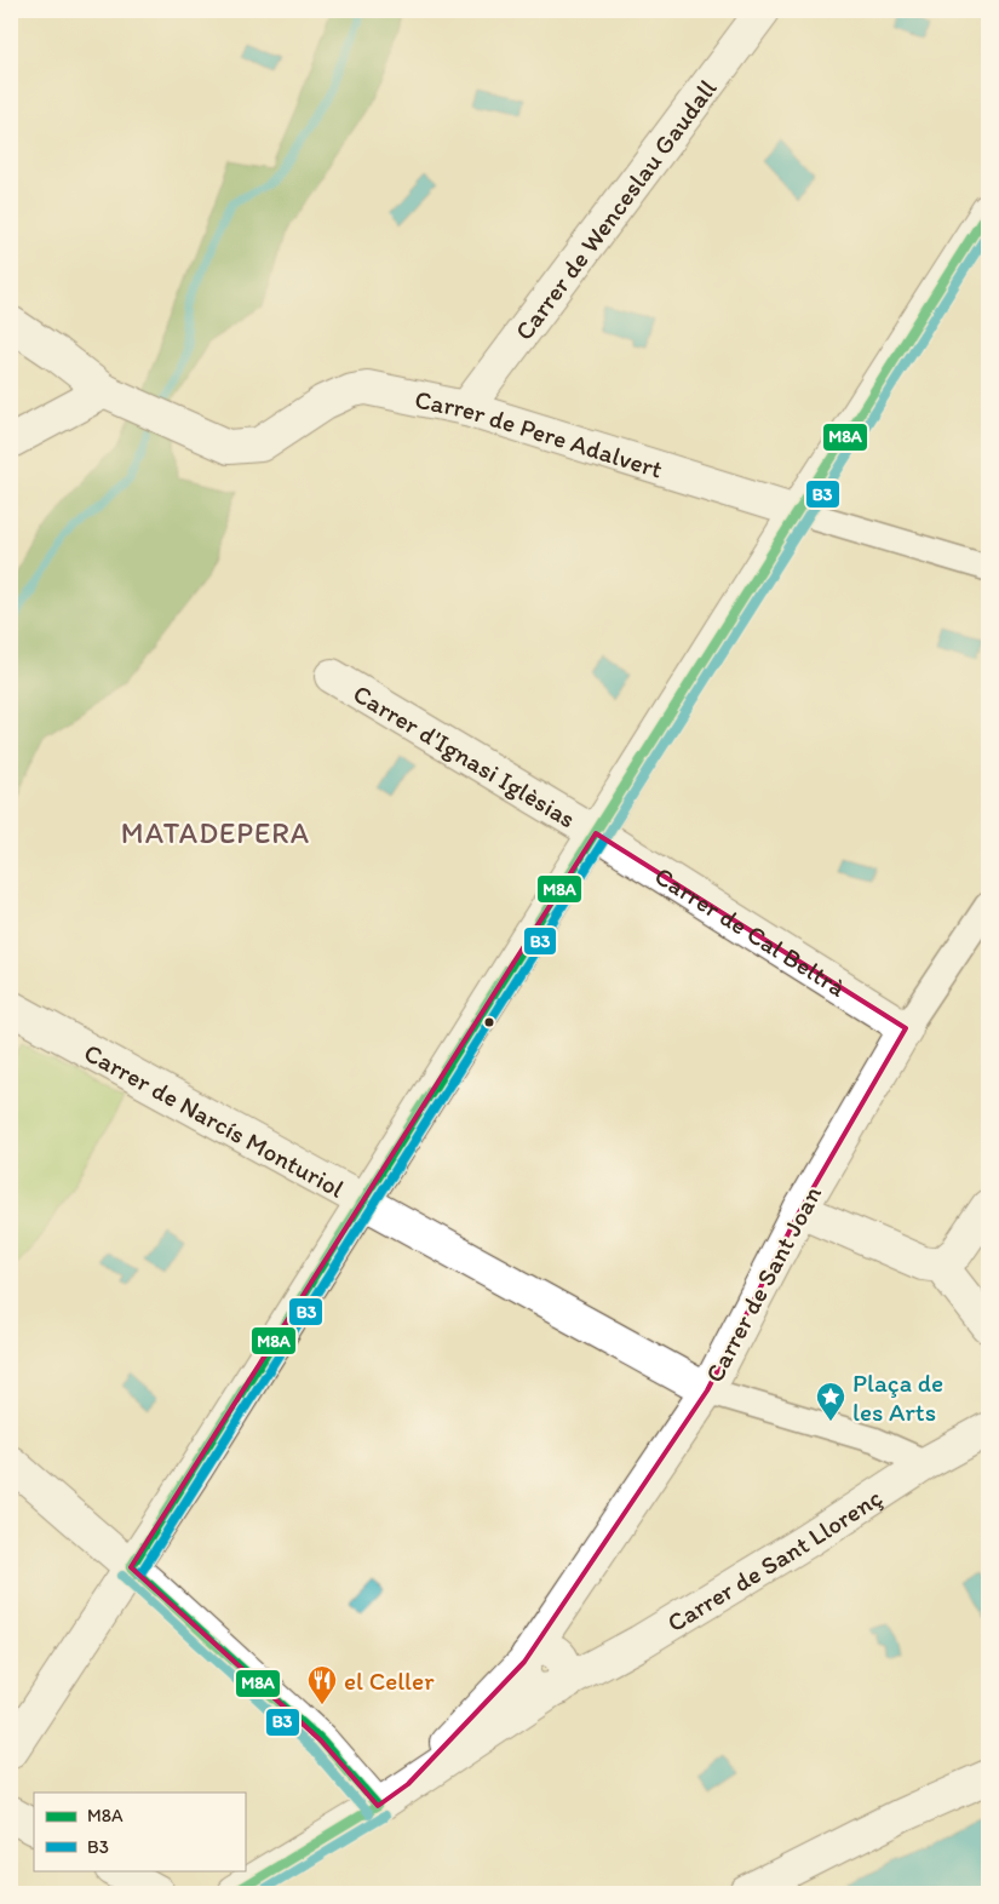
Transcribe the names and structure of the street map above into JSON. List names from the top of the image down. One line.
{"streets":{"street":["Carrer de Wenceslau Gaudall","Carrer de Pere Adalvert","Carrer d'Ignasi Iglèsias","Carrer de Cal Beltrà","Carrer de Narcís Monturiol","Carrer de Sant Joan","Carrer de Sant Llorenç"]},"crossings":[["Carrer de Wenceslau Gaudall","Carrer de Pere Adalvert"],["Carrer d'Ignasi Iglèsias","Carrer de Cal Beltrà"],["Carrer de Cal Beltrà","Carrer de Sant Joan"],["Carrer de Narcís Monturiol","Carrer de Sant Joan"],["Carrer de Sant Joan","Carrer de Sant Llorenç"]],"districts":["MATADEPERA"],"places":{"place":["Plaça de les Arts"],"restaurant":["el Celler"]},"lines":["transit line M8A","transit line B3"],"legend":["M8A","B3"]}
